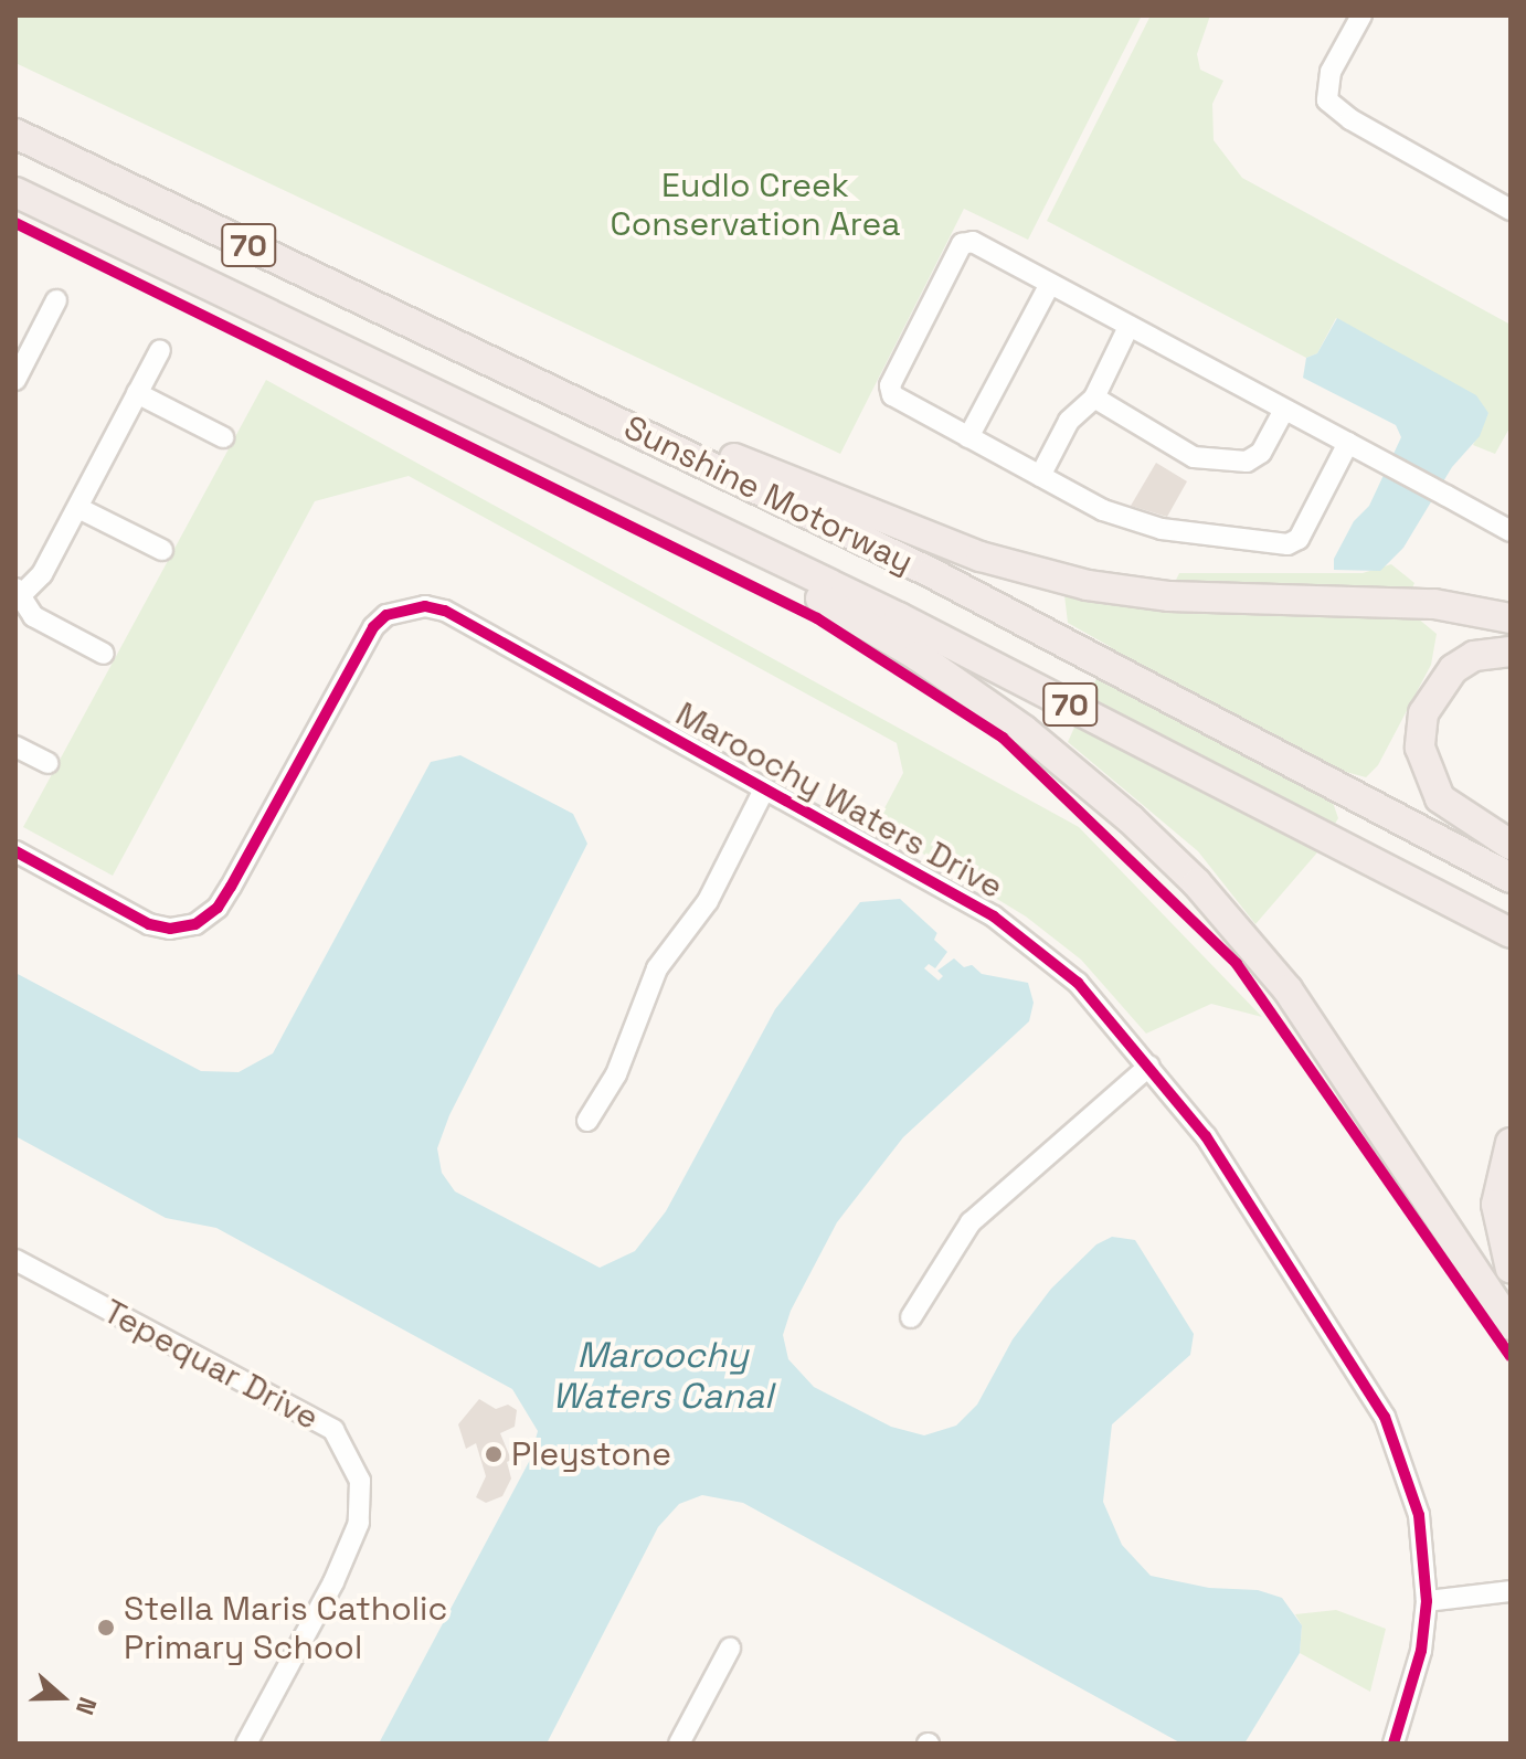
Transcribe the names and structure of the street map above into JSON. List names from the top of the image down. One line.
{"streets":{"highway":["70","Sunshine Motorway"],"street":["Maroochy Waters Drive","Tepequar Drive"]},"water":["Maroochy Waters Canal"],"parks":["Eudlo Creek Conservation Area"],"places":["Pleystone","Stella Maris Catholic Primary School"],"north":"right"}
